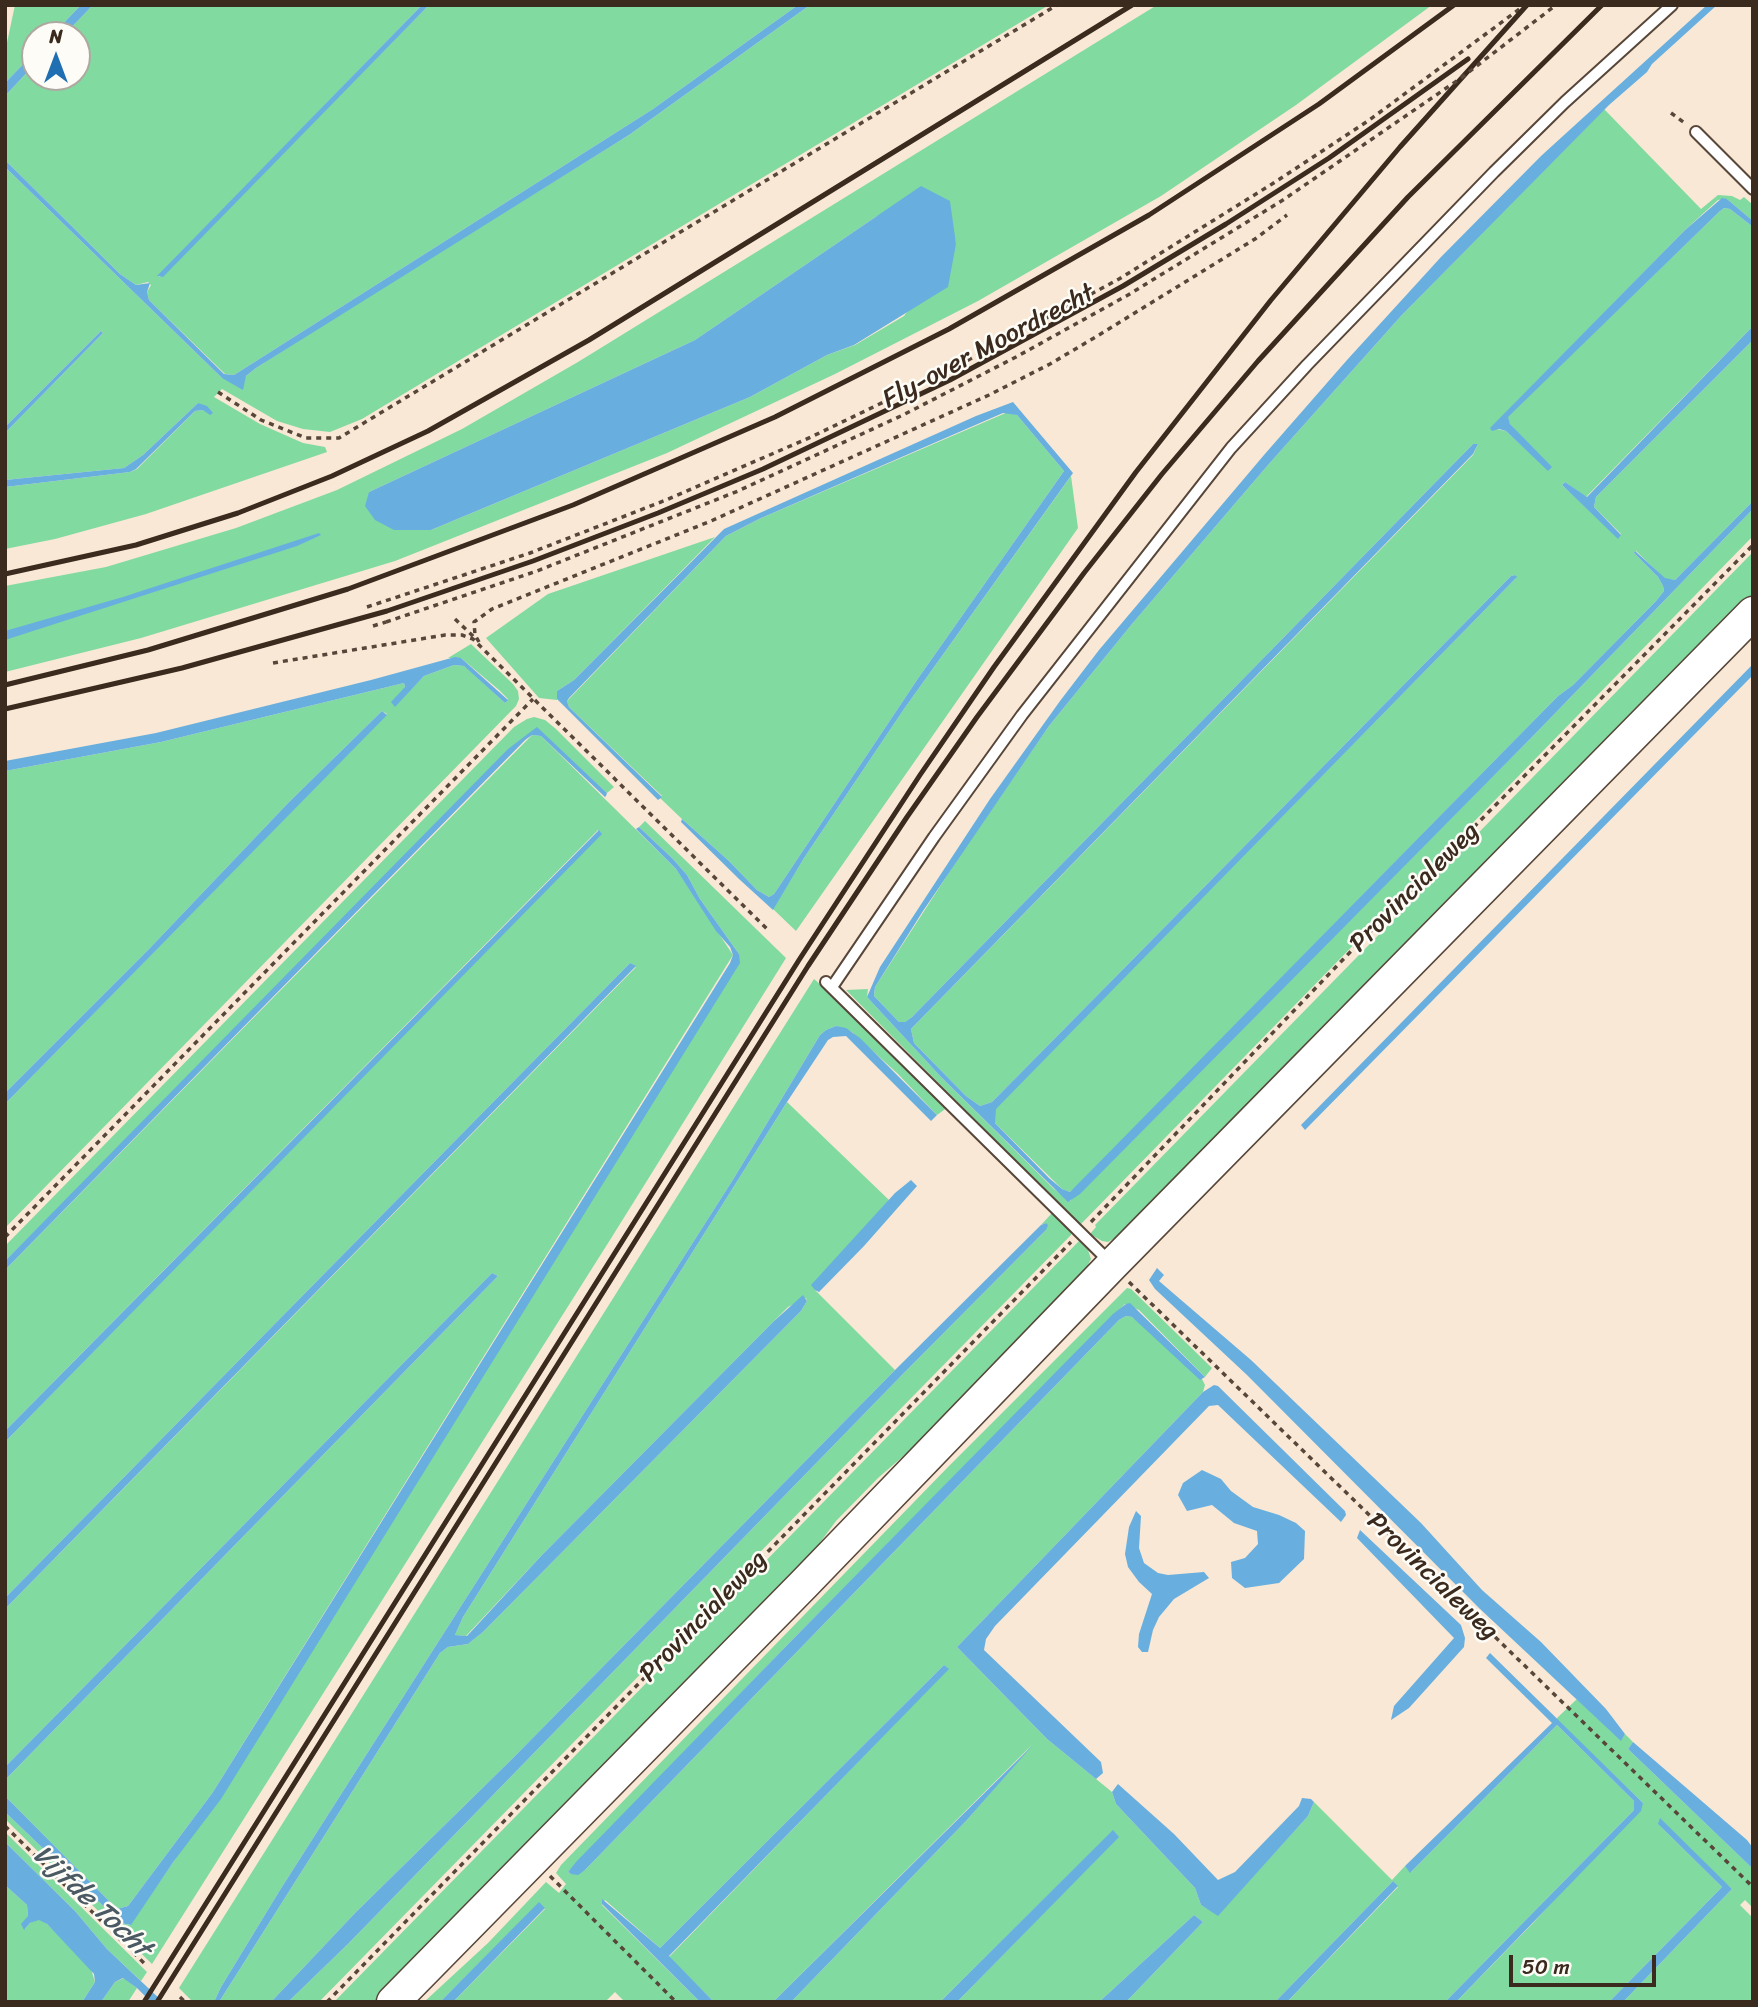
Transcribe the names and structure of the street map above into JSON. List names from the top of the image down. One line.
{"streets":{"main road":["Provincialeweg"],"path":["Fly-over Moordrecht"]},"water":["Vijfde Tocht"],"scale_bar":"50 m","north":"top"}
